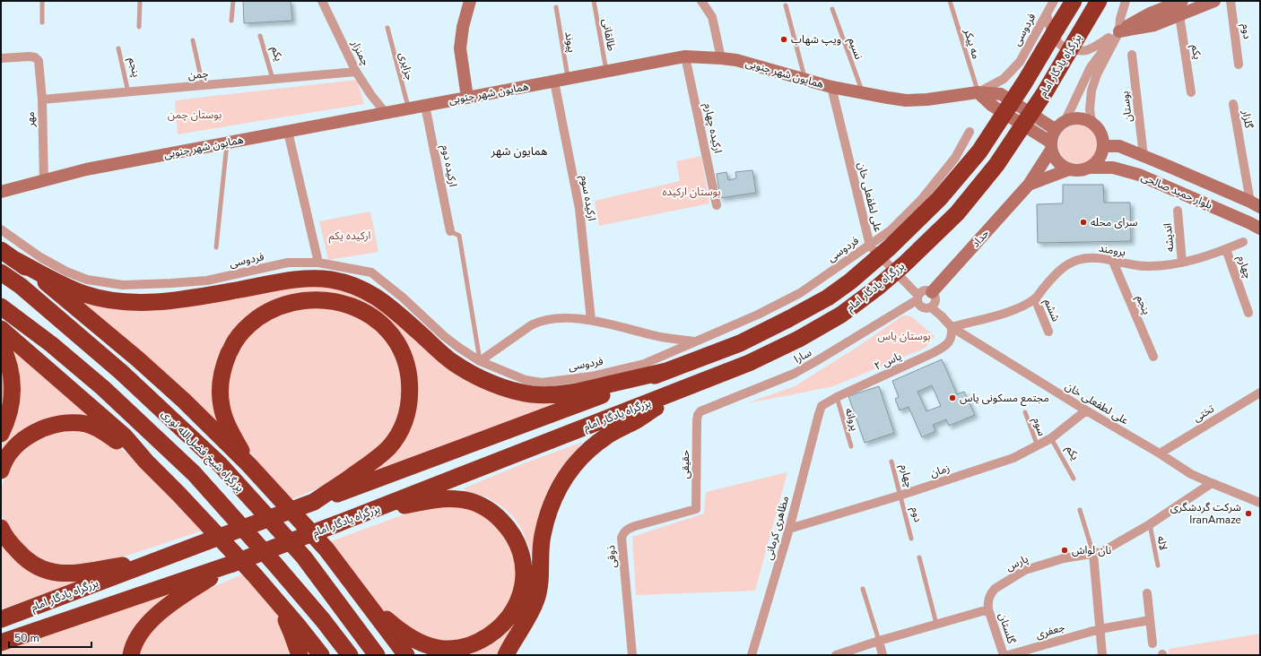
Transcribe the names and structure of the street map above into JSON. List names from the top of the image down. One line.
{"streets":{"highway":["بزرگراه یادگار امام","بزرگراه شیخ فضل‌الله نوری"],"street":["فردوسی","دوم","یکم","چمنزار","پنجم","همایون‌ شهر جنوبی","چمن","بوستان","مهر","گلزار","ارکیده چهارم","ارکیده دوم","بلوار حمید صالحی","علی لطفعلی خان","ارکیده سوم","اندیشه","حداد","برومند","چهارم","ششم","سارا","یاس ۲","تختی","حقیقی","زمان","مظاهری کرمانی","ذوقی","پارس","گلستان","جعفری"],"lane":["طالقانی","پیوند","مه‌ پیکر","نسیم","جزایری","پروانه","سوم","لاله"]},"crossings":[["فردوسی","مه‌ پیکر"],["فردوسی","همایون‌ شهر جنوبی"],["فردوسی","علی لطفعلی خان"],["دوم","چهارم"],["دوم","زمان"],["طالقانی","همایون‌ شهر جنوبی"],["پیوند","همایون‌ شهر جنوبی"],["مه‌ پیکر","همایون‌ شهر جنوبی"],["نسیم","همایون‌ شهر جنوبی"],["یکم","چمن"],["یکم","زمان"],["چمنزار","همایون‌ شهر جنوبی"],["چمنزار","چمن"],["جزایری","همایون‌ شهر جنوبی"],["پنجم","چمن"],["پنجم","برومند"],["همایون‌ شهر جنوبی","مهر"],["همایون‌ شهر جنوبی","ارکیده چهارم"],["همایون‌ شهر جنوبی","ارکیده دوم"],["همایون‌ شهر جنوبی","بلوار حمید صالحی"],["همایون‌ شهر جنوبی","علی لطفعلی خان"],["همایون‌ شهر جنوبی","ارکیده سوم"],["همایون‌ شهر جنوبی","حداد"],["چمن","مهر"],["بوستان","بلوار حمید صالحی"],["گلزار","بلوار حمید صالحی"],["بلوار حمید صالحی","حداد"],["علی لطفعلی خان","حداد"],["علی لطفعلی خان","برومند"],["علی لطفعلی خان","سارا"],["علی لطفعلی خان","یاس ۲"],["علی لطفعلی خان","تختی"],["علی لطفعلی خان","زمان"],["علی لطفعلی خان","پارس"],["اندیشه","برومند"],["حداد","سارا"],["برومند","چهارم"],["برومند","ششم"],["برومند","یاس ۲"],["چهارم","زمان"],["سارا","حقیقی"],["یاس ۲","پروانه"],["یاس ۲","مظاهری کرمانی"],["سوم","زمان"],["حقیقی","ذوقی"],["زمان","مظاهری کرمانی"],["لاله","پارس"],["پارس","گلستان"]],"districts":["همایون شهر"],"parks":["بوستان چمن","بوستان ارکیده","ارکیده یکم","بوستان یاس"],"places":["ویپ شهاب","سرای محله","مجتمع مسکونی یاس","شرکت گردشگری IranAmaze","نان لواش"],"scale_bar":"50 m"}
